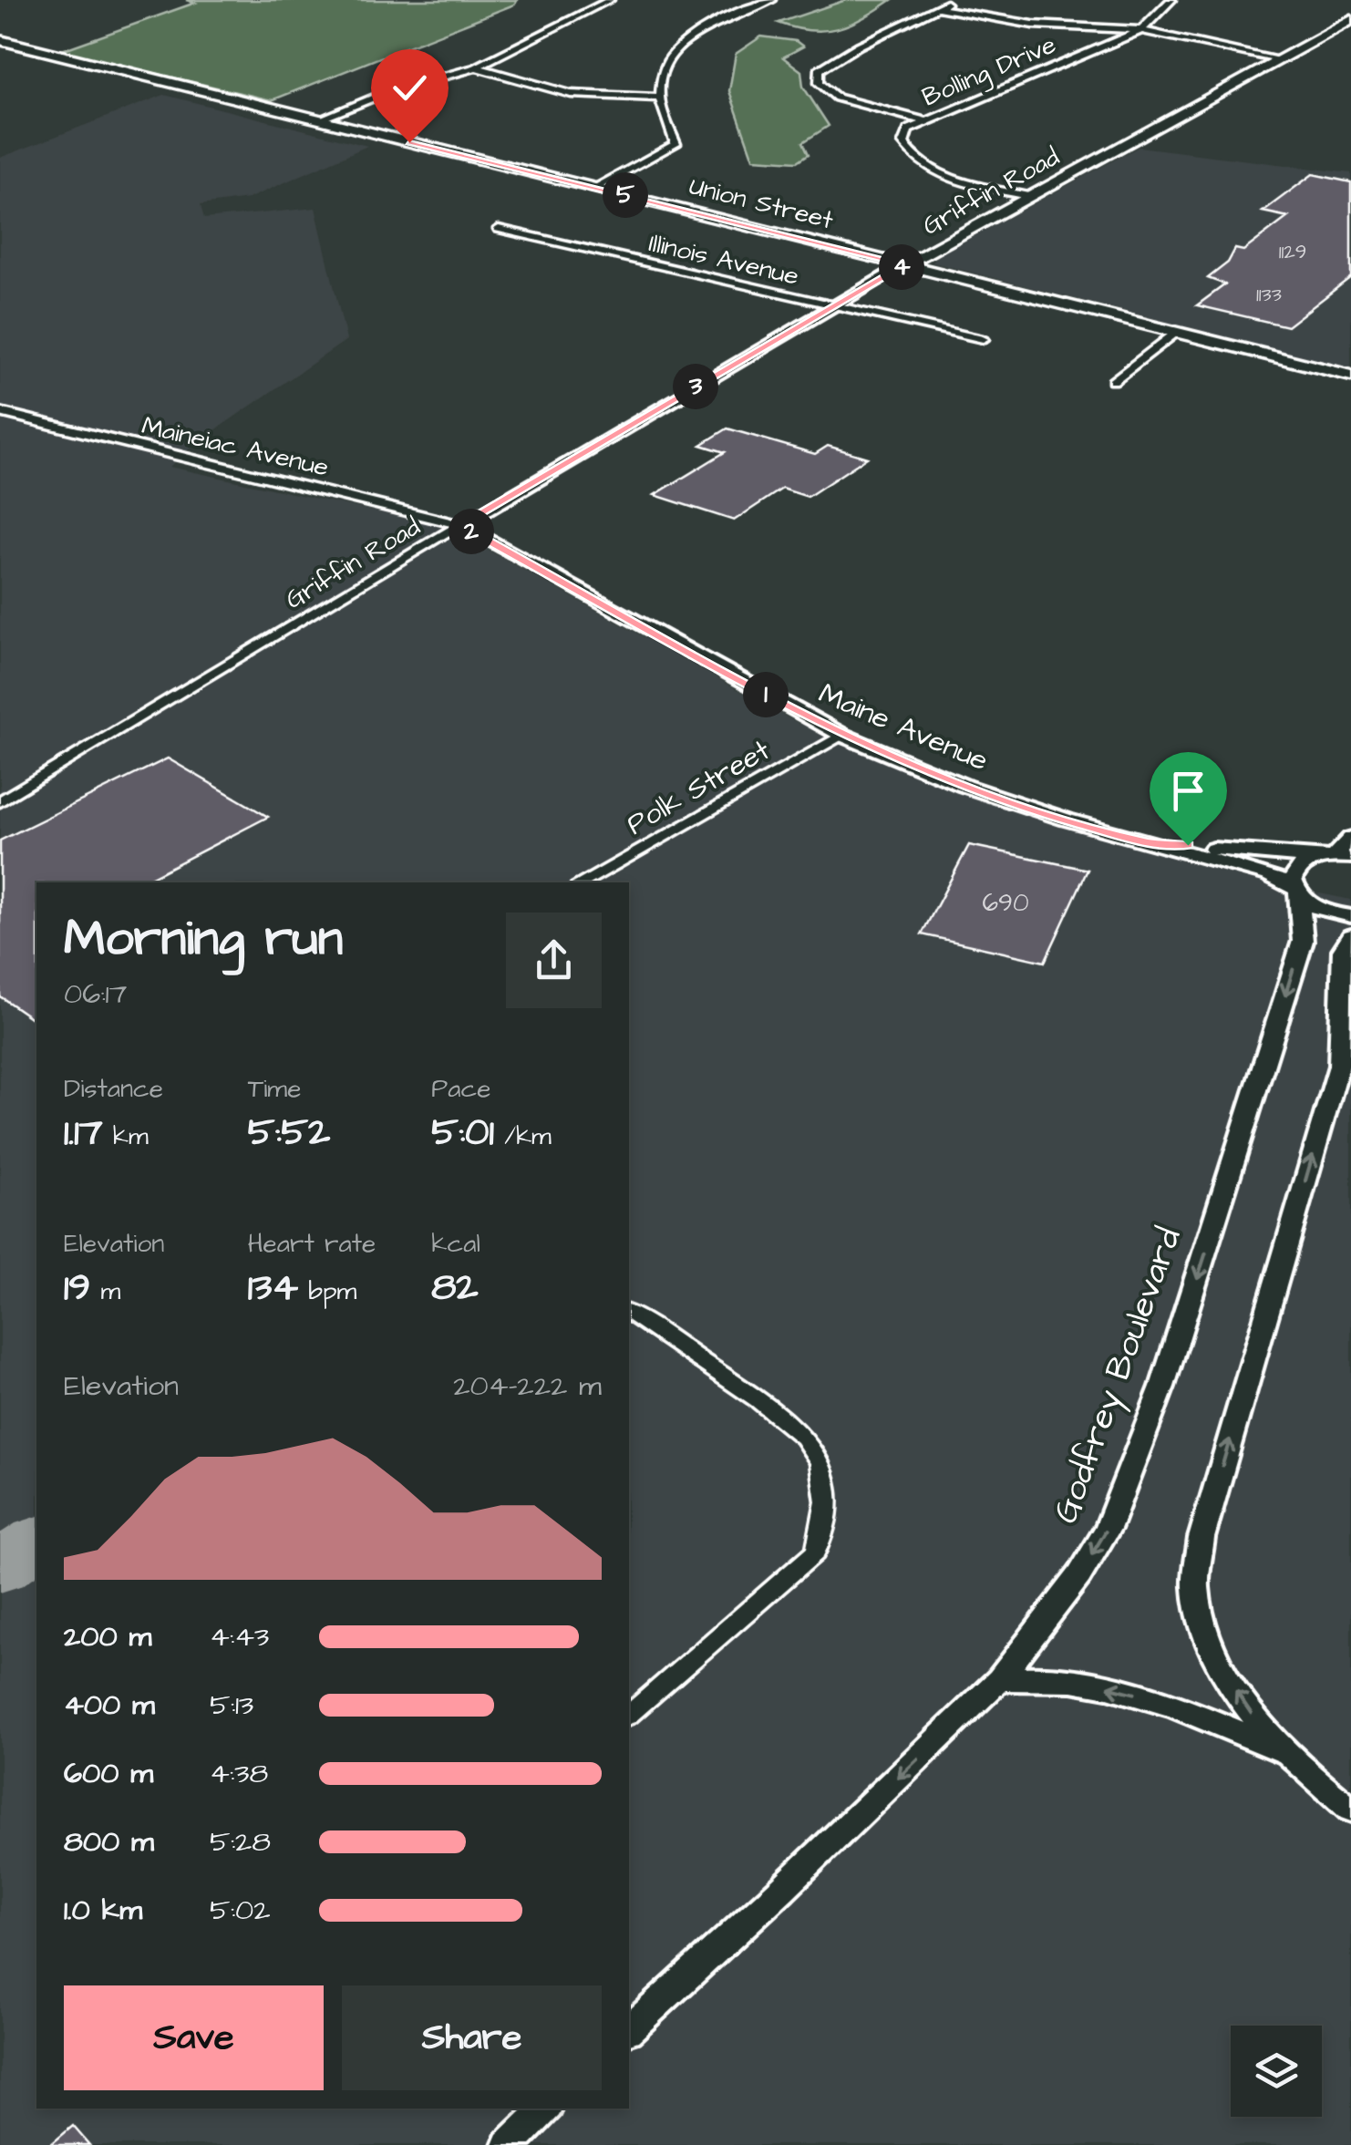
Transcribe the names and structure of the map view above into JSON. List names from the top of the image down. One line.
{"streets":{"main road":["Griffin Road","Union Street"],"street":["Bolling Drive","Illinois Avenue","Maineiac Avenue","Maine Avenue","Polk Street","Godfrey Boulevard"]},"crossings":[["Bolling Drive","Griffin Road"],["Griffin Road","Union Street"],["Griffin Road","Illinois Avenue"],["Griffin Road","Maineiac Avenue"],["Griffin Road","Maine Avenue"],["Maineiac Avenue","Maine Avenue"],["Maine Avenue","Polk Street"],["Maine Avenue","Godfrey Boulevard"]],"one_way":["Godfrey Boulevard"],"house_numbers":["1129","1133","690"],"page":{"pins":["5","4","3","2","1"],"heading":["Morning run","06:17"],"stats":[["Distance","1.17 km"],["Time","5:52"],["Pace","5:01 /km"],["Elevation","19 m"],["Heart rate","134 bpm"],["kcal","82"]],"chart":["Elevation","204–222 m"],"list":[{"name":"200 m","note":"4:43"},{"name":"400 m","note":"5:13"},{"name":"600 m","note":"4:38"},{"name":"800 m","note":"5:28"},{"name":"1.0 km","note":"5:02"}],"buttons":["Save","Share"]}}
